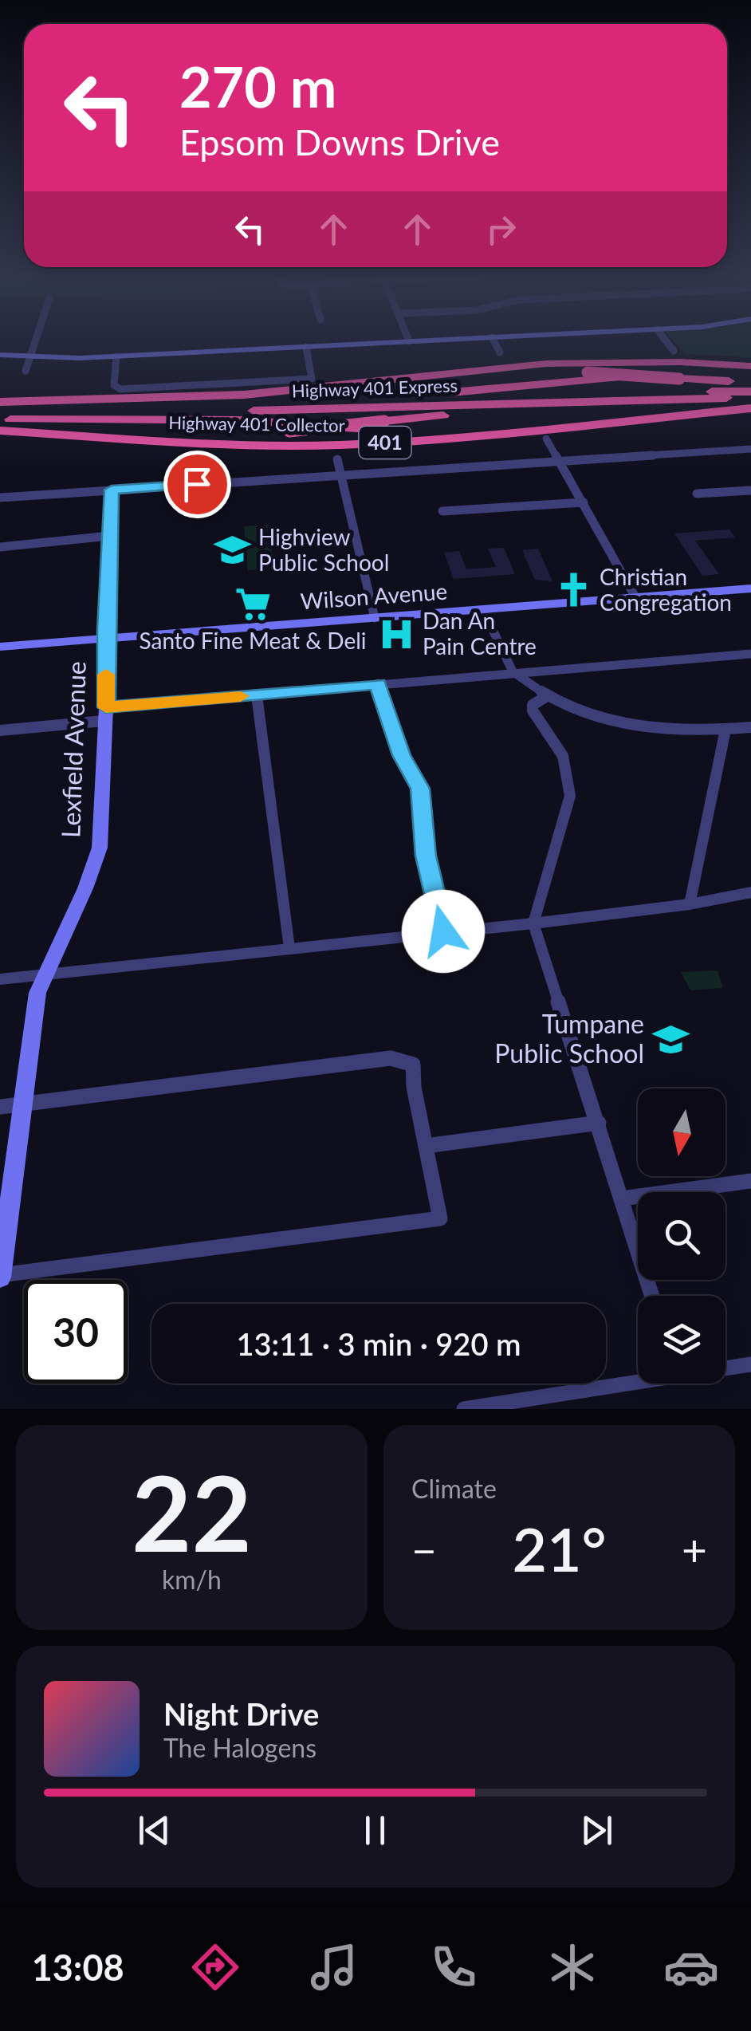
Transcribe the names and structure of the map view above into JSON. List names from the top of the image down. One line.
{"streets":{"highway":["Highway 401 Express","Highway 401 Collector","401"],"street":["Wilson Avenue","Lexfield Avenue"]},"crossings":[["Wilson Avenue","Lexfield Avenue"]],"places":{"school or university":["Highview Public School","Tumpane Public School"],"church":["Christian Congregation"],"supermarket":["Santo Fine Meat & Deli"],"hospital":["Dan An Pain Centre"]},"north":"bottom","page":{"turn":["270 m","Epsom Downs Drive"],"limit":"30","trip":"13:11 · 3 min · 920 m","tile":[["22","km/h"],"Climate"],"heat":["−","21°","+"],"song":["Night Drive","The Halogens"],"tabs":"13:08"}}
